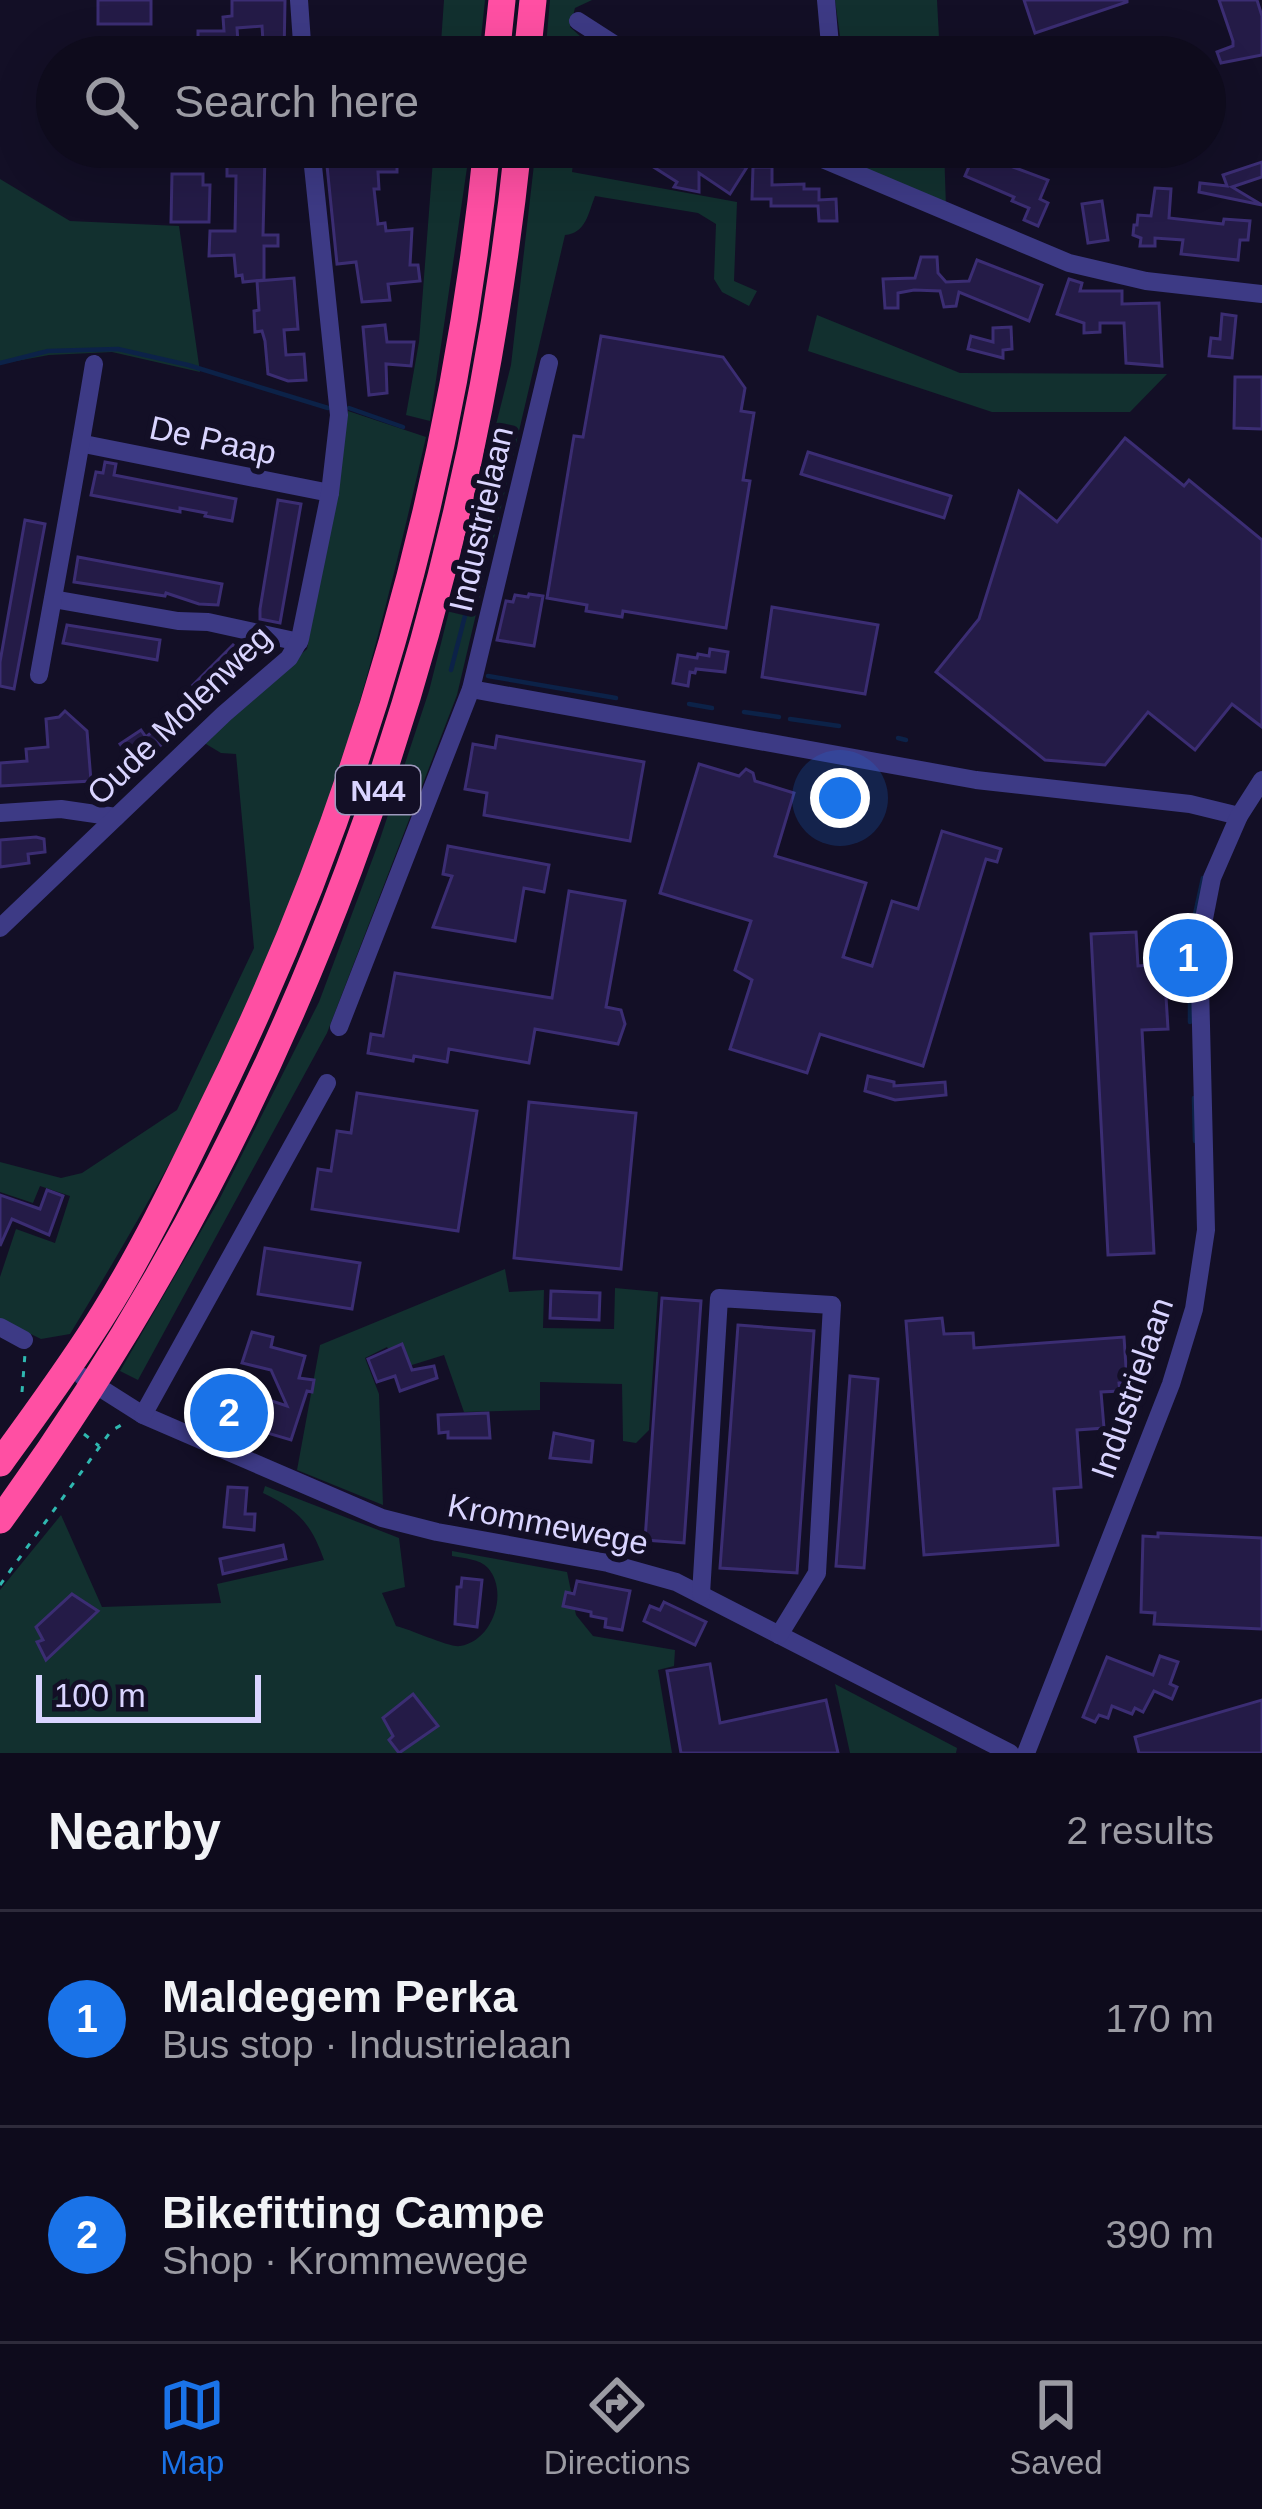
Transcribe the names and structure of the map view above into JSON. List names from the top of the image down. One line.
{"streets":{"highway":["N44"],"street":["De Paap","Industrielaan","Oude Molenweg","Krommewege"]},"crossings":[["De Paap","Oude Molenweg"],["N44","Krommewege"]],"scale_bar":"100 m","page":{"search":"Search here","pins":["1","2"],"scale":"100 m","heading":["Nearby","2 results"],"list":[{"mark":"1","name":"Maldegem Perka","note":"Bus stop · Industrielaan","value":"170 m"},{"mark":"2","name":"Bikefitting Campe","note":"Shop · Krommewege","value":"390 m"}],"nav":["Map","Directions","Saved"]}}
